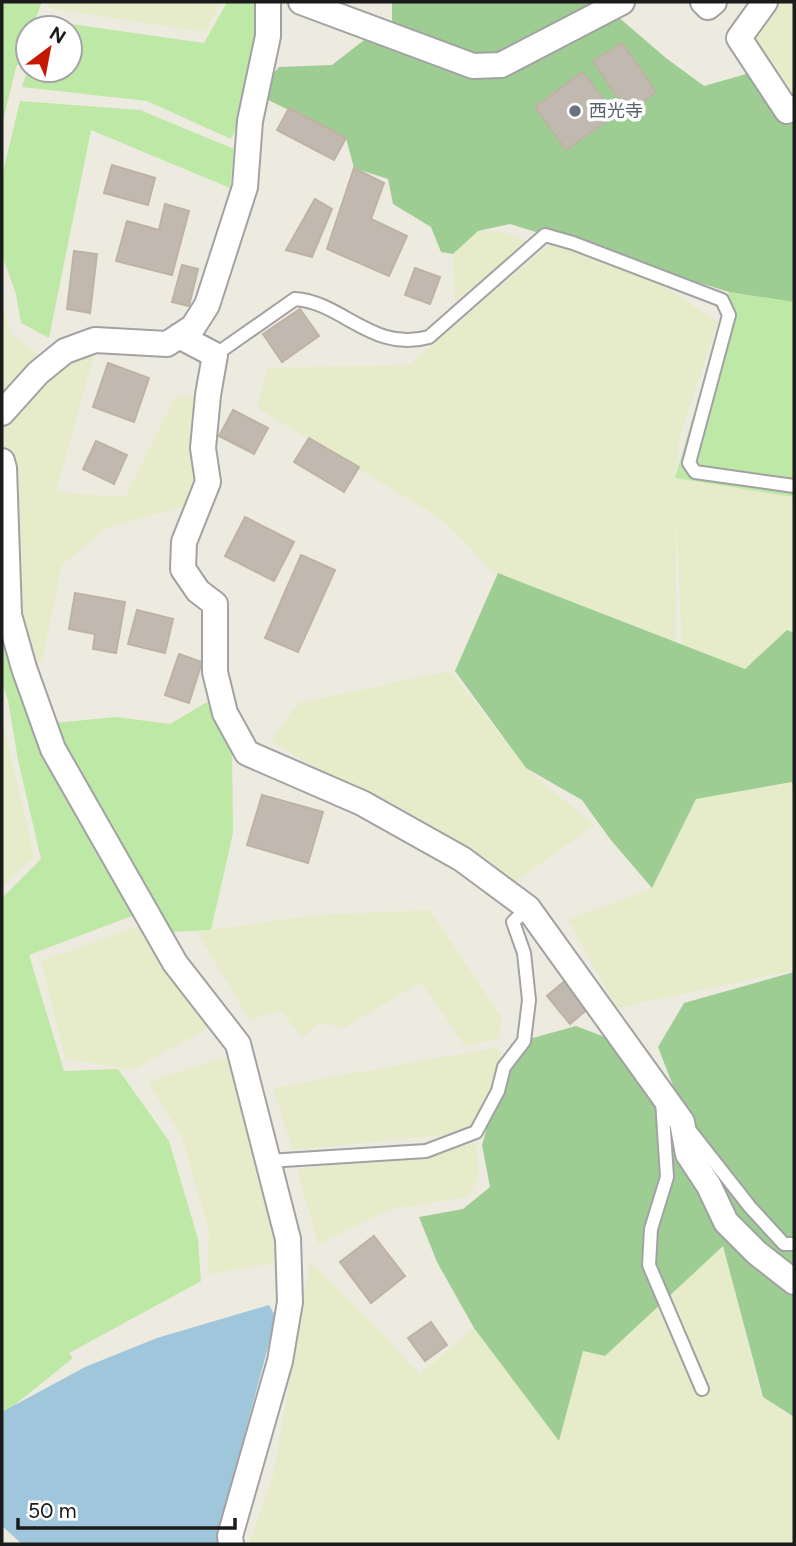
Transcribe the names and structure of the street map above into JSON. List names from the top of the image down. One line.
{"places":["西光寺"],"scale_bar":"50 m","north":"top right"}
